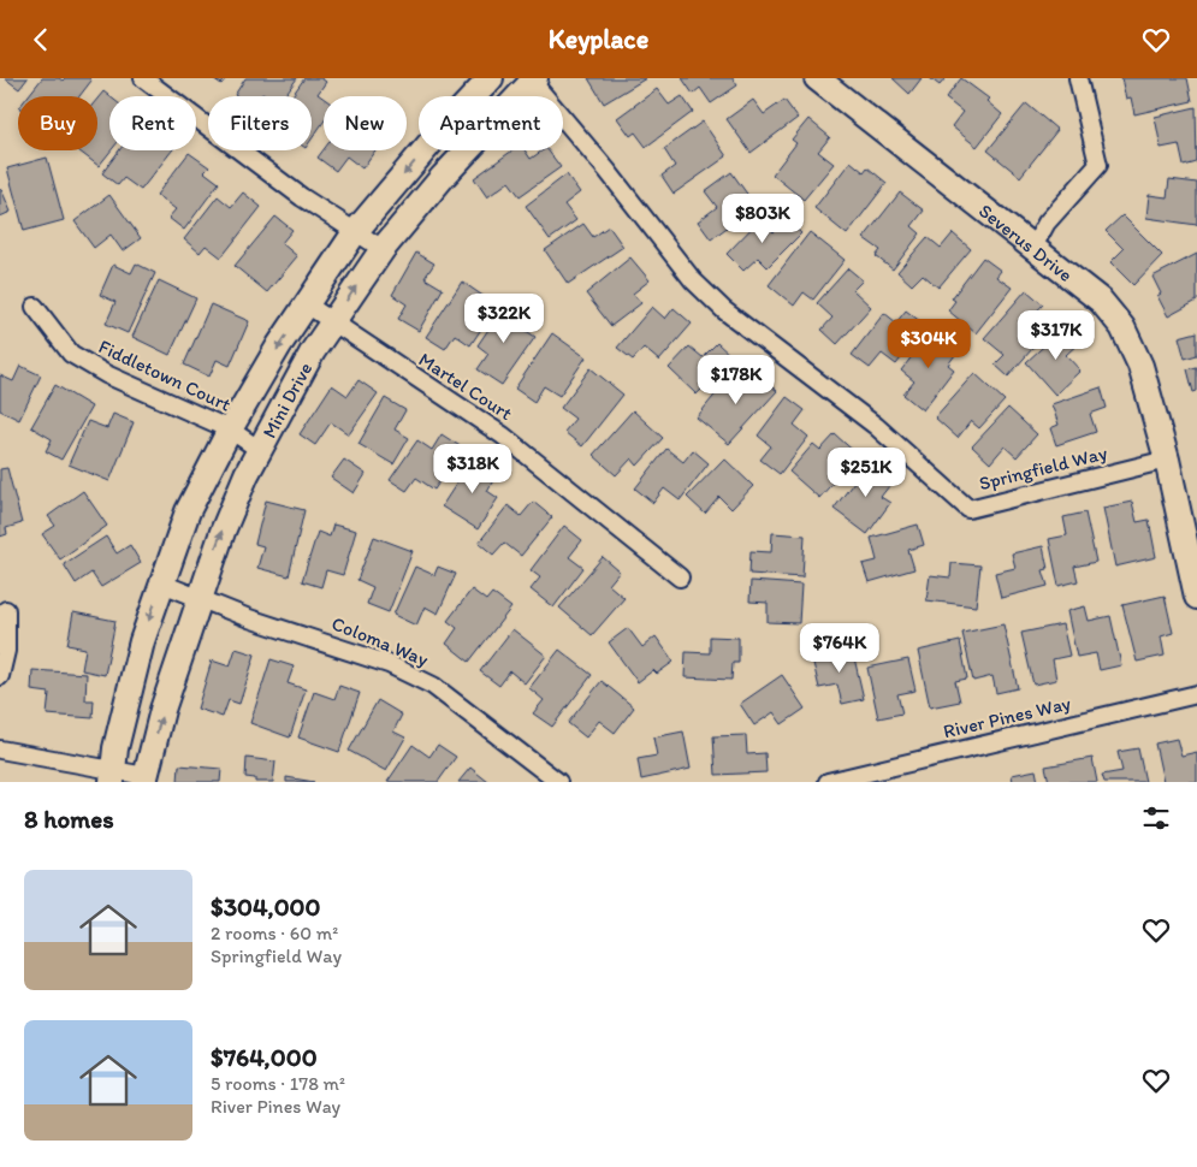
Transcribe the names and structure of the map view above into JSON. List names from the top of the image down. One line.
{"streets":{"street":["Severus Drive","Fiddletown Court","Martel Court","Mini Drive","Springfield Way","Coloma Way","River Pines Way"]},"crossings":[["Severus Drive","Springfield Way"],["Fiddletown Court","Mini Drive"],["Martel Court","Mini Drive"],["Mini Drive","Springfield Way"],["Mini Drive","Coloma Way"]],"page":{"header":"Keyplace","chip":["Buy","Rent","Filters","New","Apartment"],"price":["$803K","$322K","$317K","$304K","$178K","$318K","$251K","$764K"],"heading":"8 homes","list":[{"name":"$304,000","note":"2 rooms · 60 m² · Springfield Way"},{"name":"$764,000","note":"5 rooms · 178 m² · River Pines Way"}]}}
